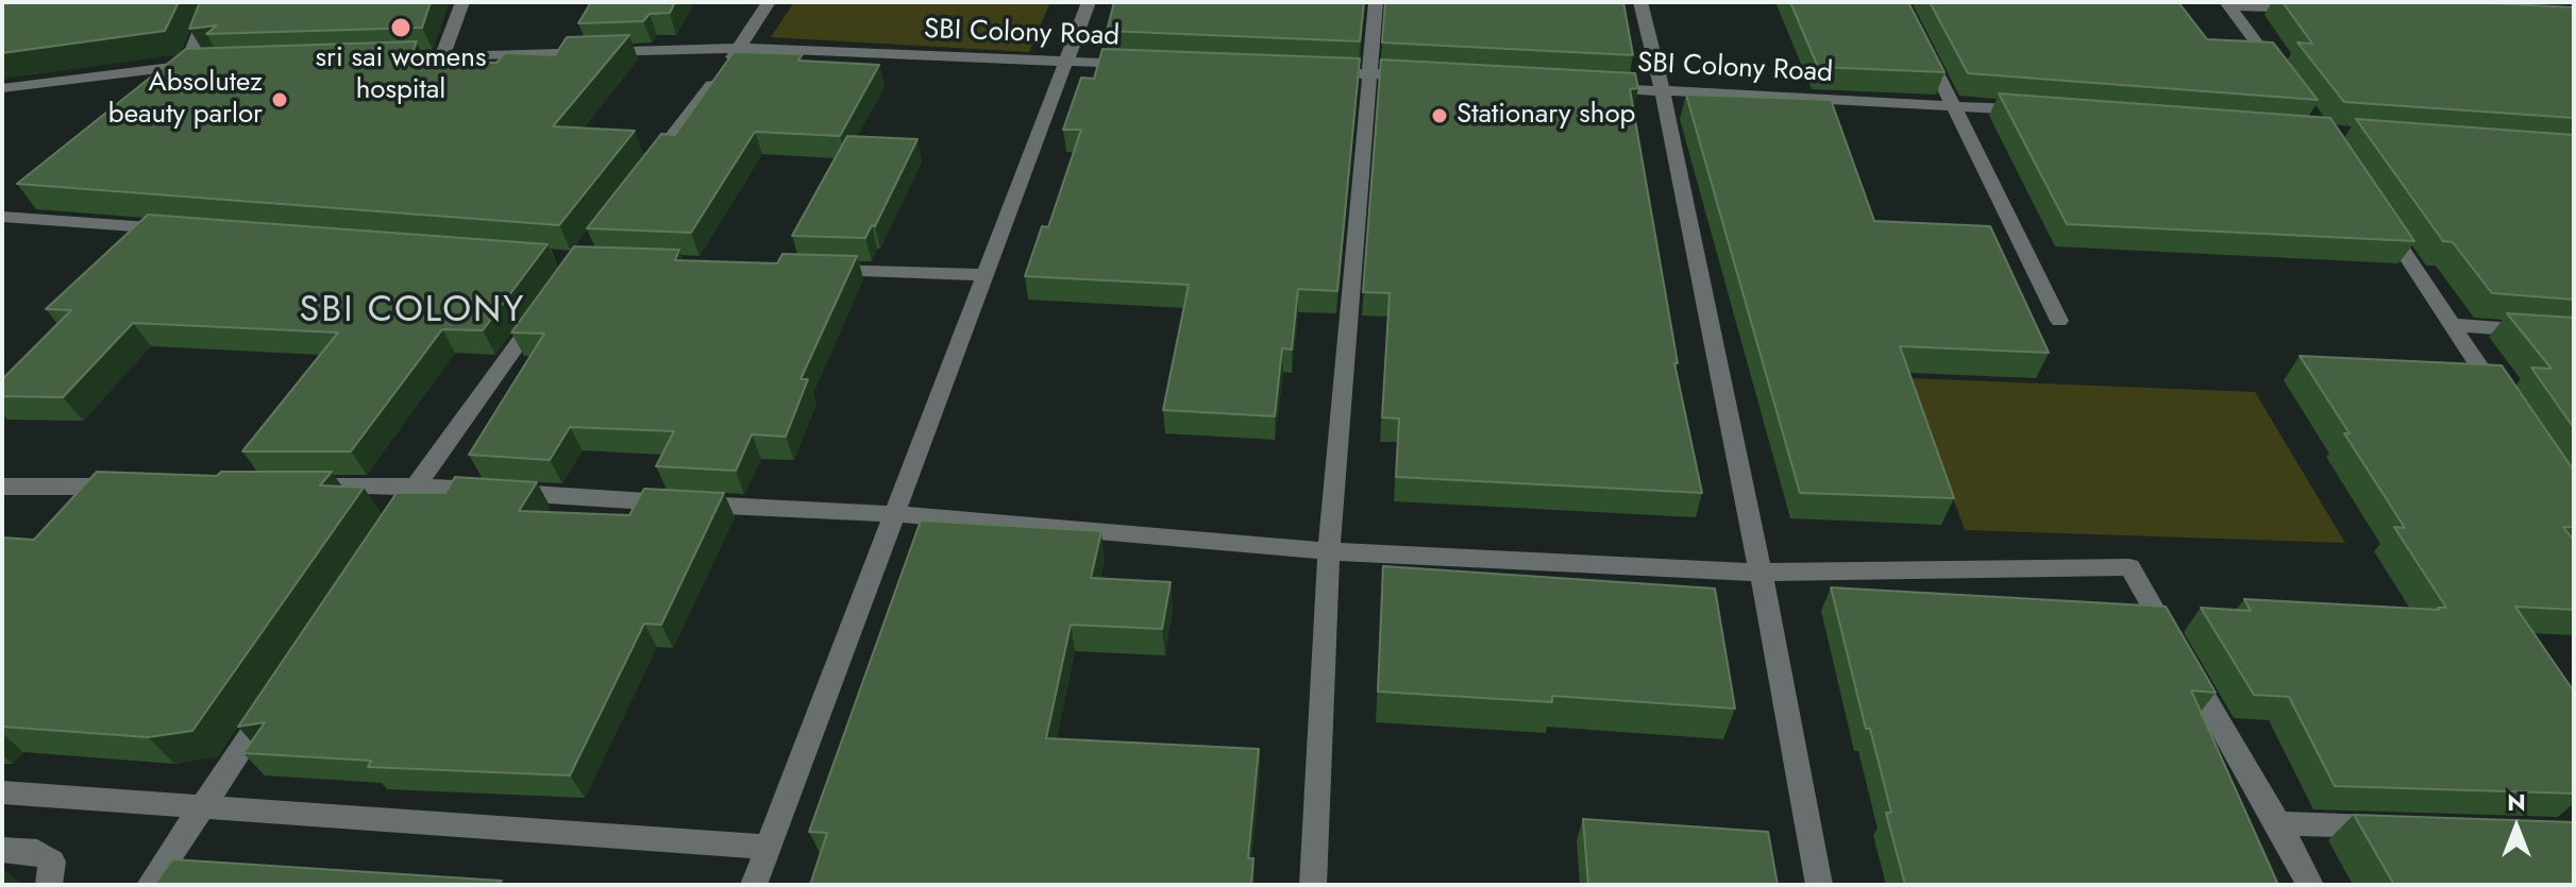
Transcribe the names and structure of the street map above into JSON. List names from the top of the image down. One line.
{"streets":{"street":["SBI Colony Road"]},"districts":["SBI COLONY"],"places":["sri sai womens hospital","Absolutez beauty parlor","Stationary shop"],"north":"top"}
